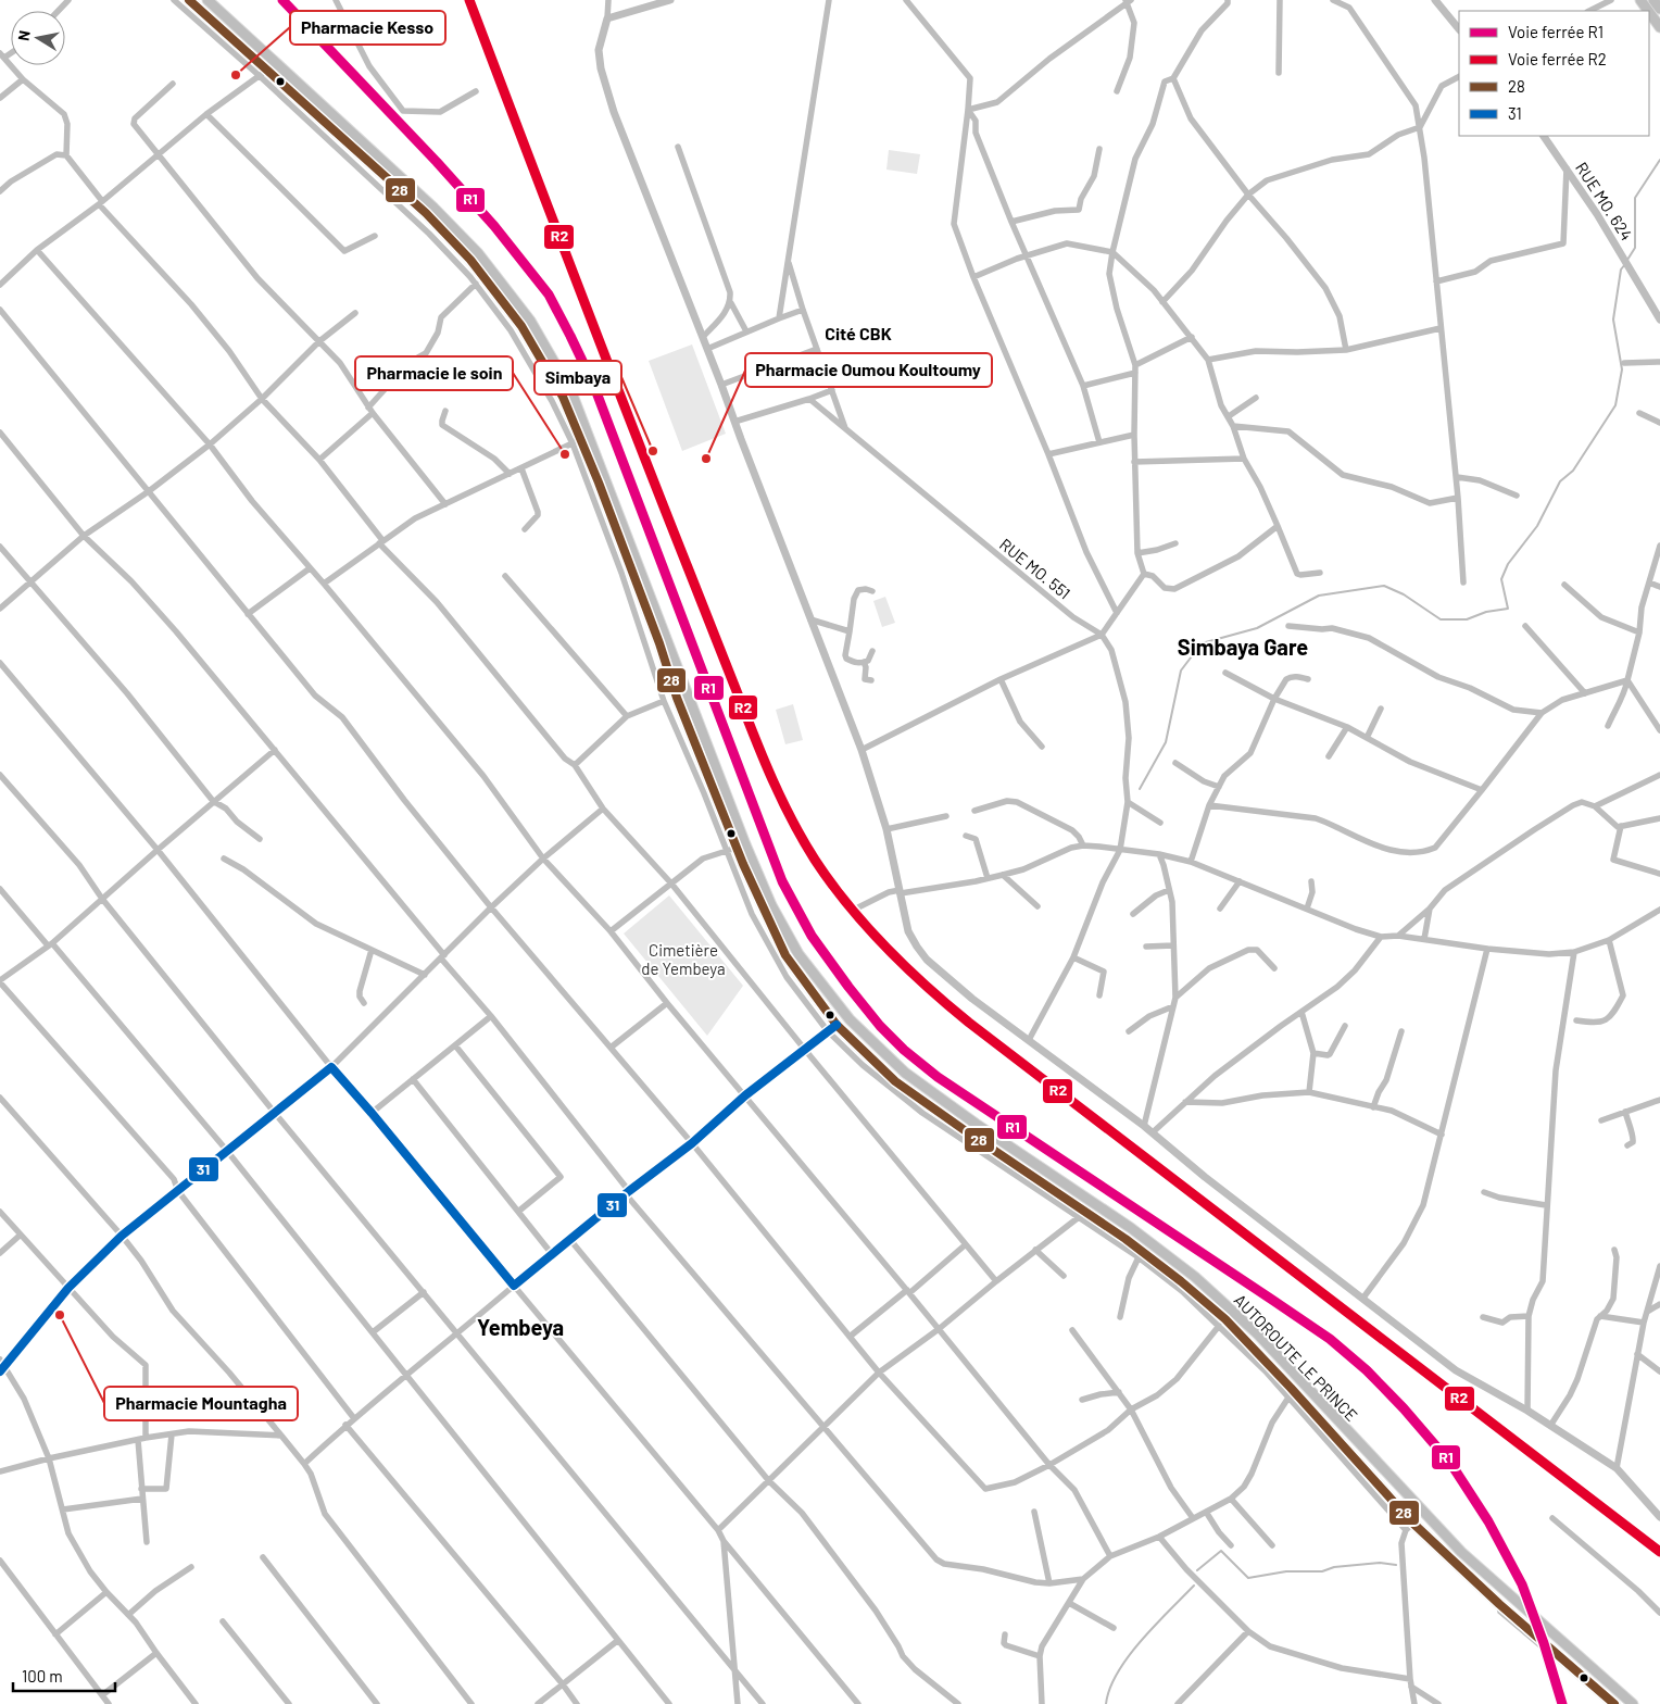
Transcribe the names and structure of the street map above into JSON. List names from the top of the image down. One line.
{"streets":{"main road":["AUTOROUTE LE PRINCE"],"street":["RUE MO. 624","RUE MO. 551"]},"districts":["Cité CBK","Simbaya Gare","Yembeya"],"parks":["Cimetière de Yembeya"],"places":["Pharmacie Kesso","Simbaya","Pharmacie le soin","Pharmacie Oumou Koultoumy","Pharmacie Mountagha"],"lines":["rail line R1","rail line R2","transit line 28","transit line 31"],"legend":["Voie ferrée R1","Voie ferrée R2","28","31"],"scale_bar":"100 m","north":"left"}
